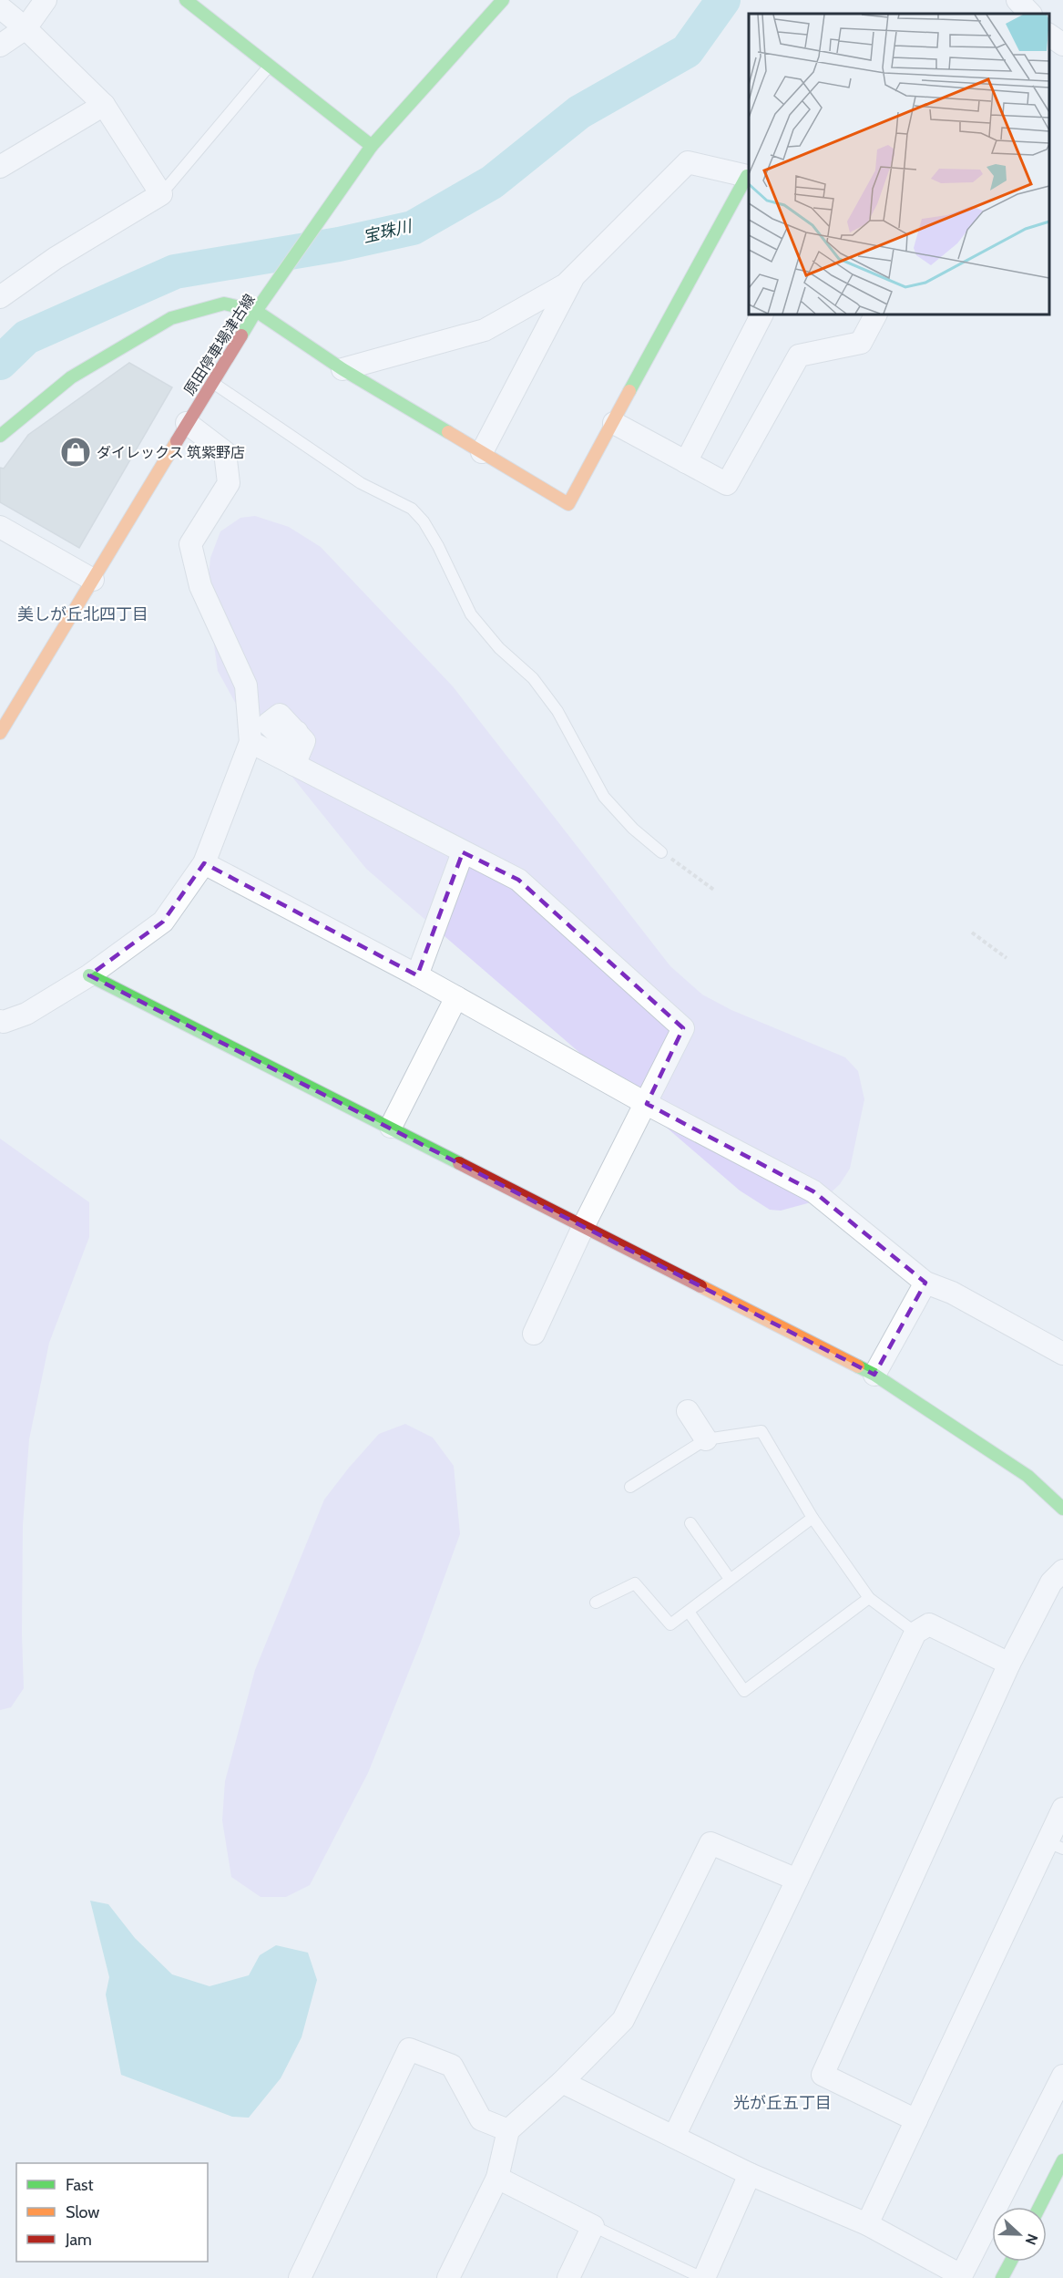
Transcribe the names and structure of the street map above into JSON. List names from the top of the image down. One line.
{"streets":{"main road":["原田停車場津古線"]},"districts":["美しが丘北四丁目","光が丘五丁目"],"water":["宝珠川"],"places":{"shop":["ダイレックス 筑紫野店"]},"legend":["Fast","Slow","Jam"],"north":"right"}
